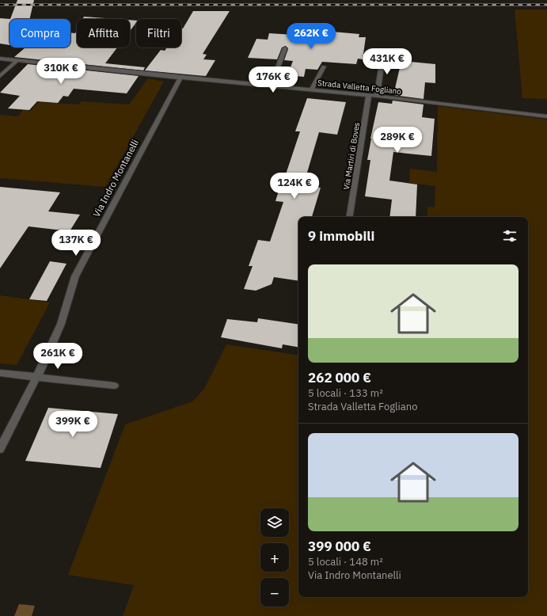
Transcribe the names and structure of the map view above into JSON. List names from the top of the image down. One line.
{"streets":{"street":["Strada Valletta Fogliano","Via Martiri di Boves","Via Indro Montanelli"]},"crossings":[["Strada Valletta Fogliano","Via Martiri di Boves"],["Strada Valletta Fogliano","Via Indro Montanelli"]],"page":{"chip":["Compra","Affitta","Filtri"],"price":["262K €","431K €","310K €","176K €","289K €","124K €","137K €","261K €","399K €"],"heading":"9 immobili","list":[{"name":"262 000 €","note":"5 locali · 133 m² · Strada Valletta Fogliano"},{"name":"399 000 €","note":"5 locali · 148 m² · Via Indro Montanelli"}],"map_buttons":["+","−"]}}
